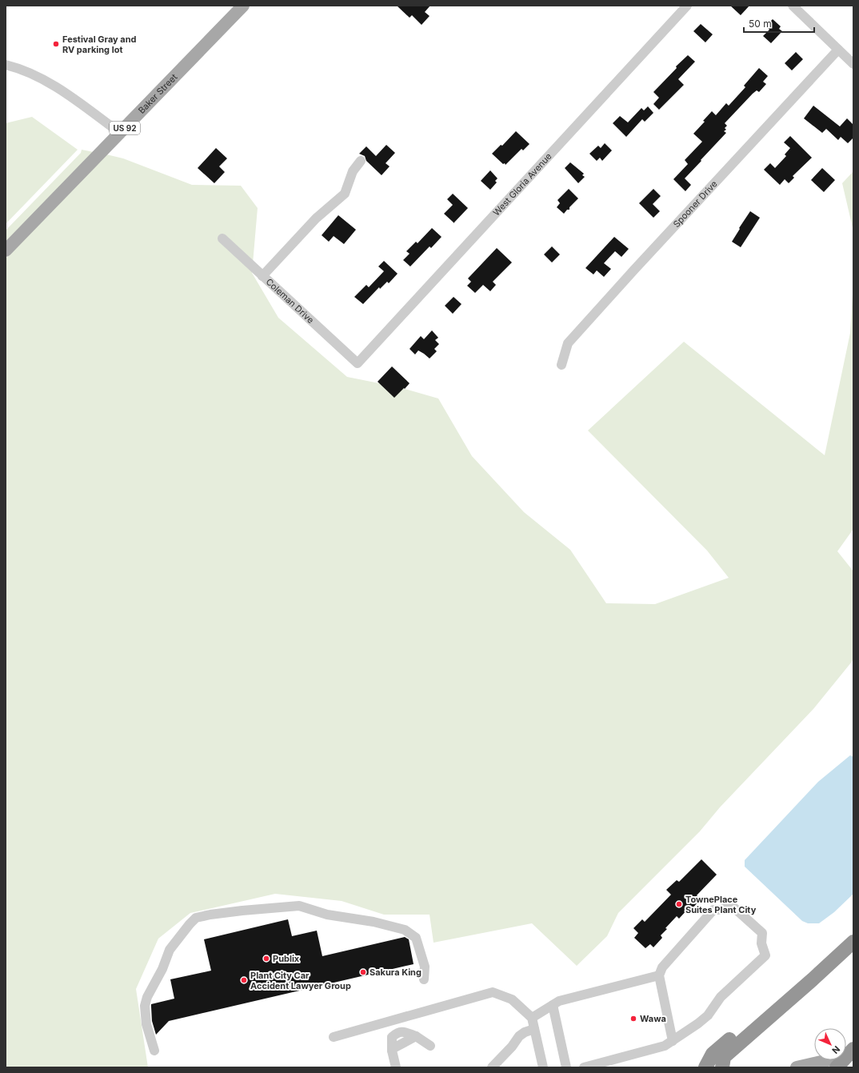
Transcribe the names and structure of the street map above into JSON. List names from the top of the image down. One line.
{"streets":{"main road":["Baker Street","US 92"],"street":["West Gloria Avenue","Spooner Drive","Coleman Drive"]},"crossings":[["West Gloria Avenue","Coleman Drive"]],"places":["Festival Gray and RV parking lot","TownePlace Suites Plant City","Publix","Sakura King","Plant City Car Accident Lawyer Group","Wawa"],"scale_bar":"50 m","north":"bottom right"}
